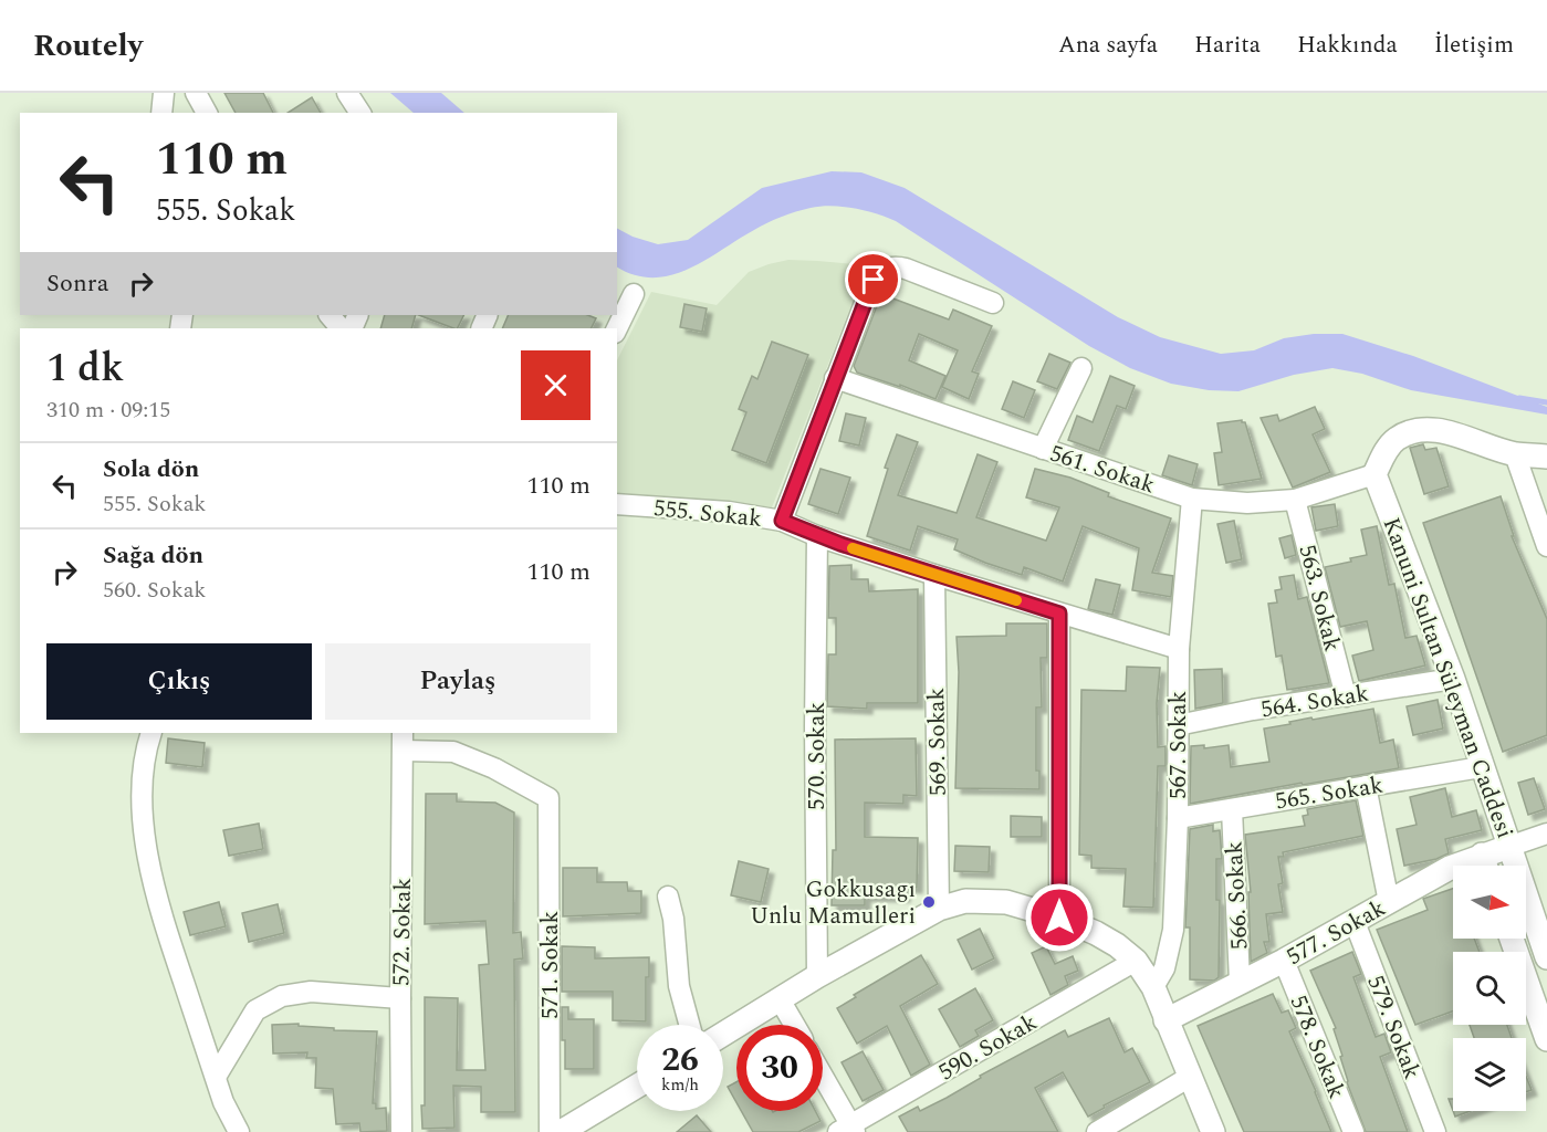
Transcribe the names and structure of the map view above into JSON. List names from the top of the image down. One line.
{"streets":{"street":["561. Sokak","555. Sokak","563. Sokak","Kanuni Sultan Süleyman Caddesi","564. Sokak","569. Sokak","567. Sokak","570. Sokak","565. Sokak","566. Sokak","572. Sokak","577. Sokak","571. Sokak","579. Sokak","590. Sokak","578. Sokak"]},"crossings":[["561. Sokak","563. Sokak"],["561. Sokak","Kanuni Sultan Süleyman Caddesi"],["561. Sokak","567. Sokak"],["555. Sokak","569. Sokak"],["555. Sokak","567. Sokak"],["555. Sokak","570. Sokak"],["563. Sokak","564. Sokak"],["Kanuni Sultan Süleyman Caddesi","564. Sokak"],["Kanuni Sultan Süleyman Caddesi","565. Sokak"],["Kanuni Sultan Süleyman Caddesi","577. Sokak"],["564. Sokak","567. Sokak"],["567. Sokak","565. Sokak"],["565. Sokak","566. Sokak"],["566. Sokak","577. Sokak"],["572. Sokak","571. Sokak"],["577. Sokak","579. Sokak"],["577. Sokak","578. Sokak"]],"places":["Gokkusagı Unlu Mamulleri"],"north":"right","page":{"header":"Routely","nav":["Ana sayfa","Harita","Hakkında","İletişim"],"turn":["110 m","555. Sokak"],"then":"Sonra","heading":["1 dk","310 m · 09:15"],"list":[{"name":"Sola dön","note":"555. Sokak","value":"110 m"},{"name":"Sağa dön","note":"560. Sokak","value":"110 m"}],"buttons":["Çıkış","Paylaş"],"speed":"26 km/h","limit":"30"}}
